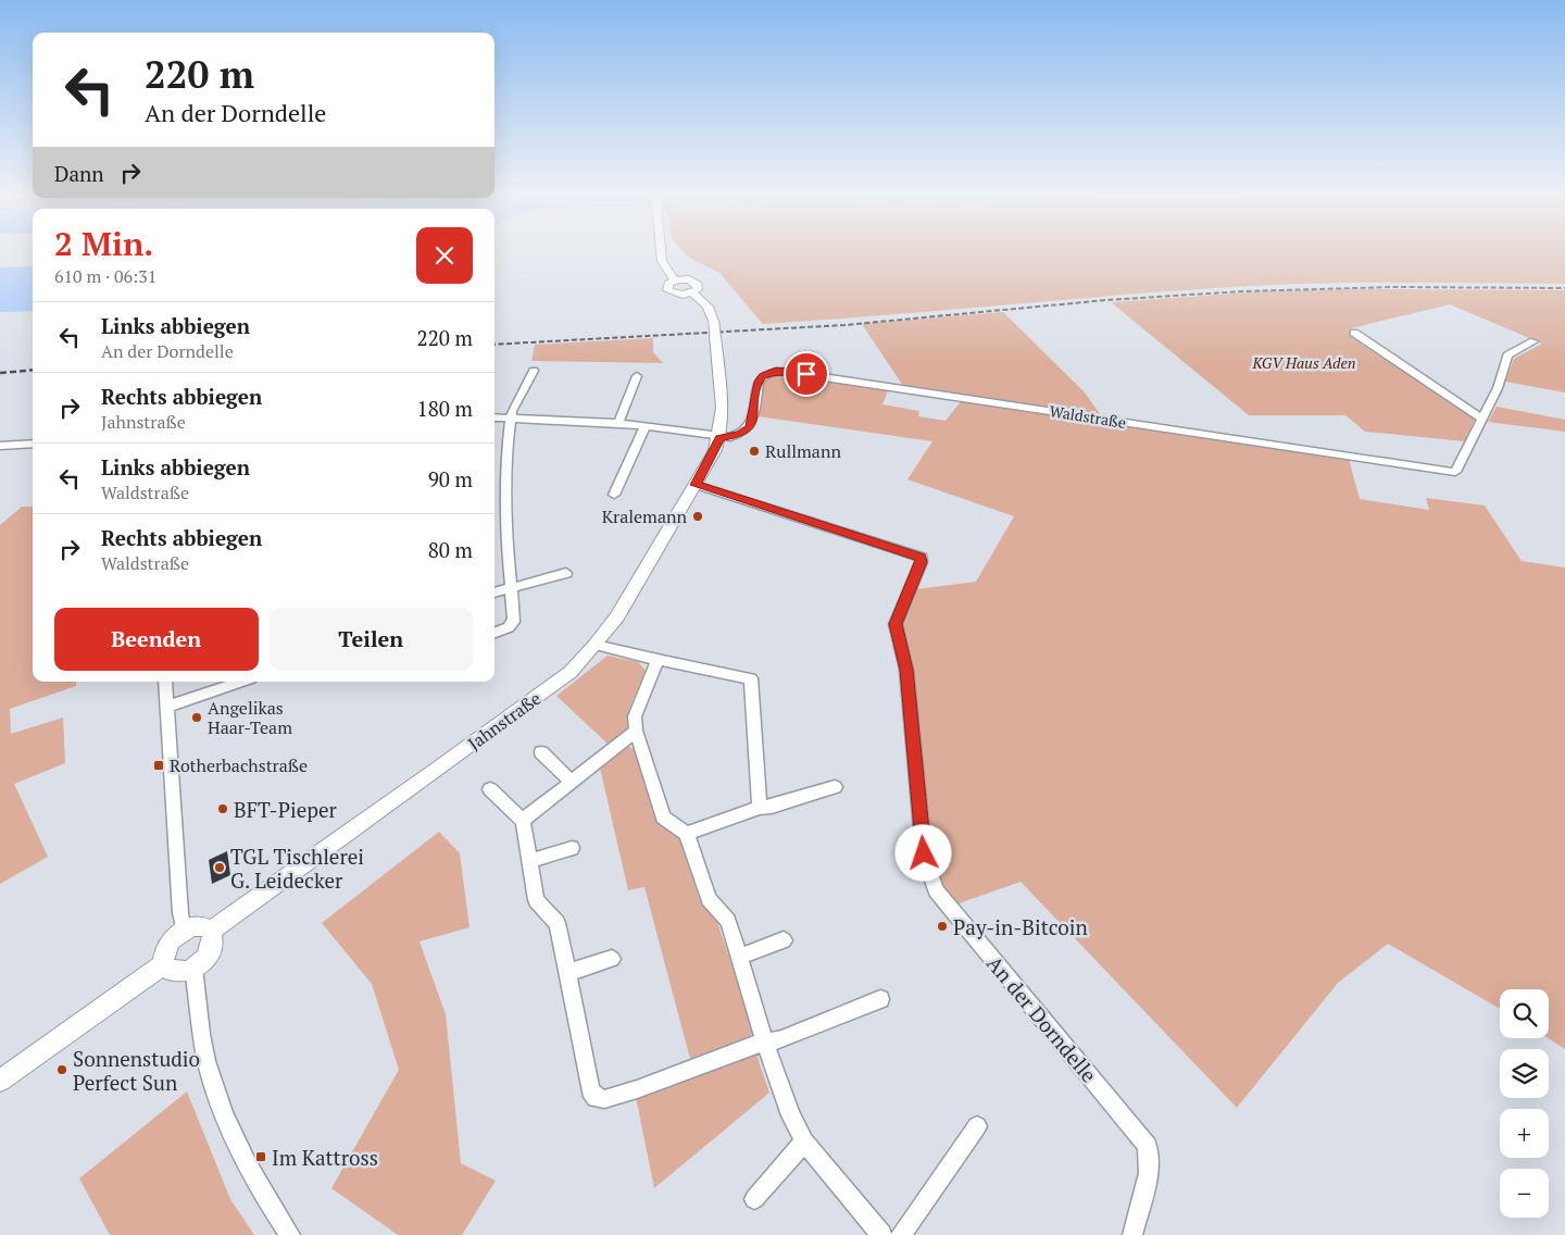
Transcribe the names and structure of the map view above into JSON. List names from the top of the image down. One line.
{"streets":{"main road":["Jahnstraße"],"street":["Waldstraße","An der Dorndelle"]},"crossings":[["Waldstraße","Jahnstraße"],["Jahnstraße","An der Dorndelle"]],"parks":["KGV Haus Aden"],"places":{"other":["Rullmann","Kralemann","Angelikas Haar-Team","BFT-Pieper","TGL Tischlerei G. Leidecker","Pay-in-Bitcoin","Sonnenstudio Perfect Sun"],"transit":["Rotherbachstraße","Im Kattross"]},"page":{"turn":["220 m","An der Dorndelle"],"then":"Dann","heading":["2 Min.","610 m · 06:31"],"list":[{"name":"Links abbiegen","note":"An der Dorndelle","value":"220 m"},{"name":"Rechts abbiegen","note":"Jahnstraße","value":"180 m"},{"name":"Links abbiegen","note":"Waldstraße","value":"90 m"},{"name":"Rechts abbiegen","note":"Waldstraße","value":"80 m"}],"buttons":["Beenden","Teilen"],"map_buttons":["+","−"]}}
